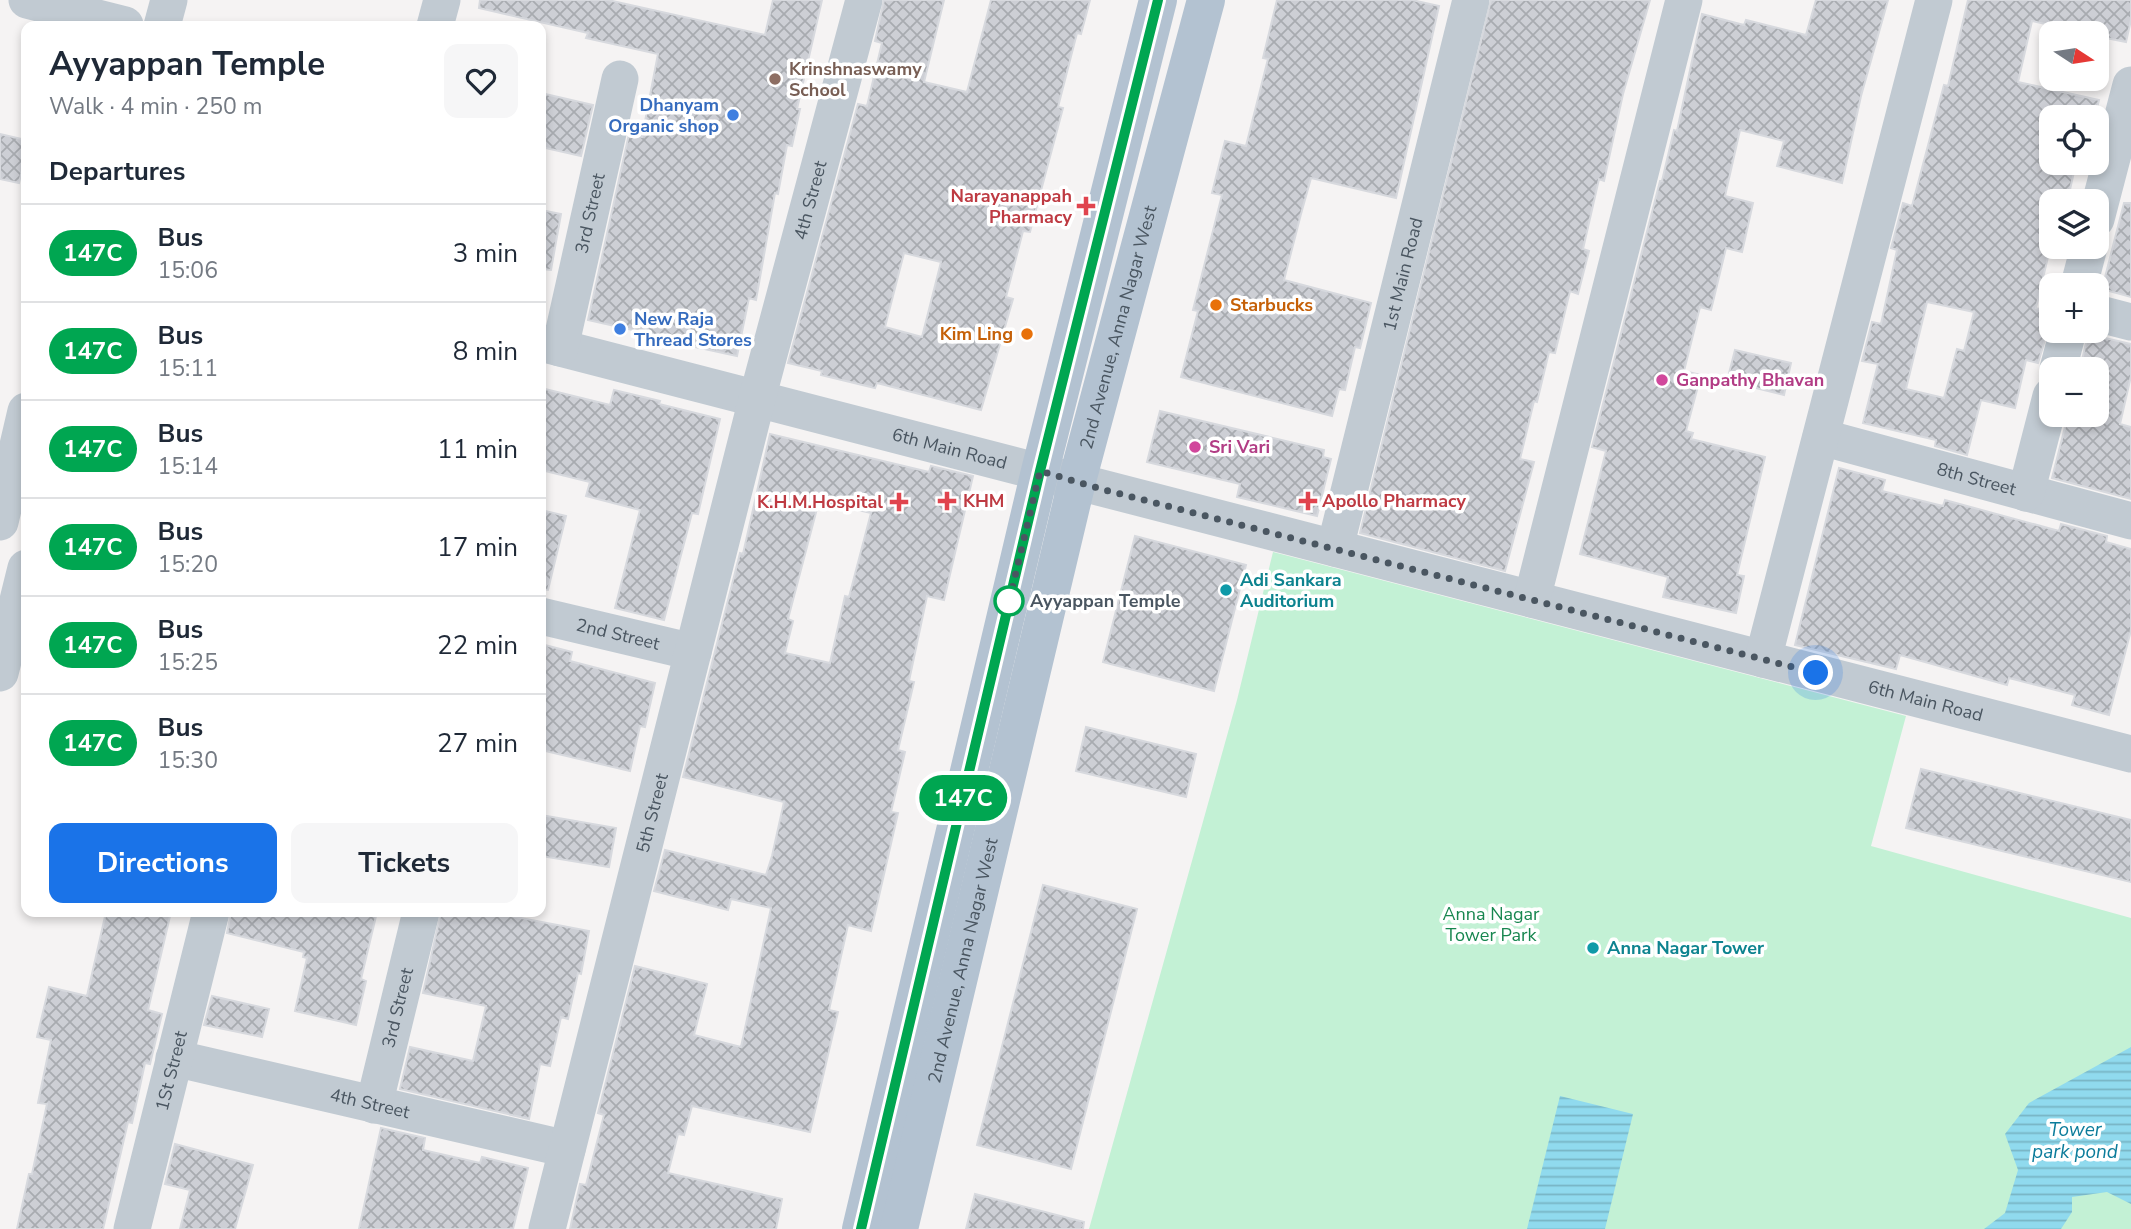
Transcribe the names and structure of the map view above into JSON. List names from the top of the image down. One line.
{"streets":{"main road":["2nd Avenue, Anna Nagar West"],"street":["4th Street","3rd Street","1st Main Road","6th Main Road","8th Street","2nd Street","5th Street","1St Street"]},"crossings":[["4th Street","3rd Street"],["4th Street","6th Main Road"],["4th Street","5th Street"],["4th Street","1St Street"],["3rd Street","6th Main Road"],["1st Main Road","6th Main Road"],["2nd Avenue, Anna Nagar West","6th Main Road"],["6th Main Road","5th Street"],["2nd Street","5th Street"]],"water":["Tower park pond"],"parks":["Anna Nagar Tower Park"],"places":{"other":["Krinshnaswamy School","Dhanyam Organic shop","Starbucks","New Raja Thread Stores","Kim Ling","Ganpathy Bhavan","Sri Vari","Adi Sankara Auditorium","Ayyappan Temple","Anna Nagar Tower"],"health":["Narayanappah Pharmacy","KHM","Apollo Pharmacy","K.H.M.Hospital"]},"lines":["bus line 147C"],"north":"right","page":{"on_map":"147C","map_buttons":["+","−"],"heading":[["Ayyappan Temple","Walk · 4 min · 250 m"],"Departures"],"list":[{"mark":"147C","name":"Bus","note":"15:06","value":"3 min"},{"mark":"147C","name":"Bus","note":"15:11","value":"8 min"},{"mark":"147C","name":"Bus","note":"15:14","value":"11 min"},{"mark":"147C","name":"Bus","note":"15:20","value":"17 min"},{"mark":"147C","name":"Bus","note":"15:25","value":"22 min"},{"mark":"147C","name":"Bus","note":"15:30","value":"27 min"}],"buttons":["Directions","Tickets"]}}
